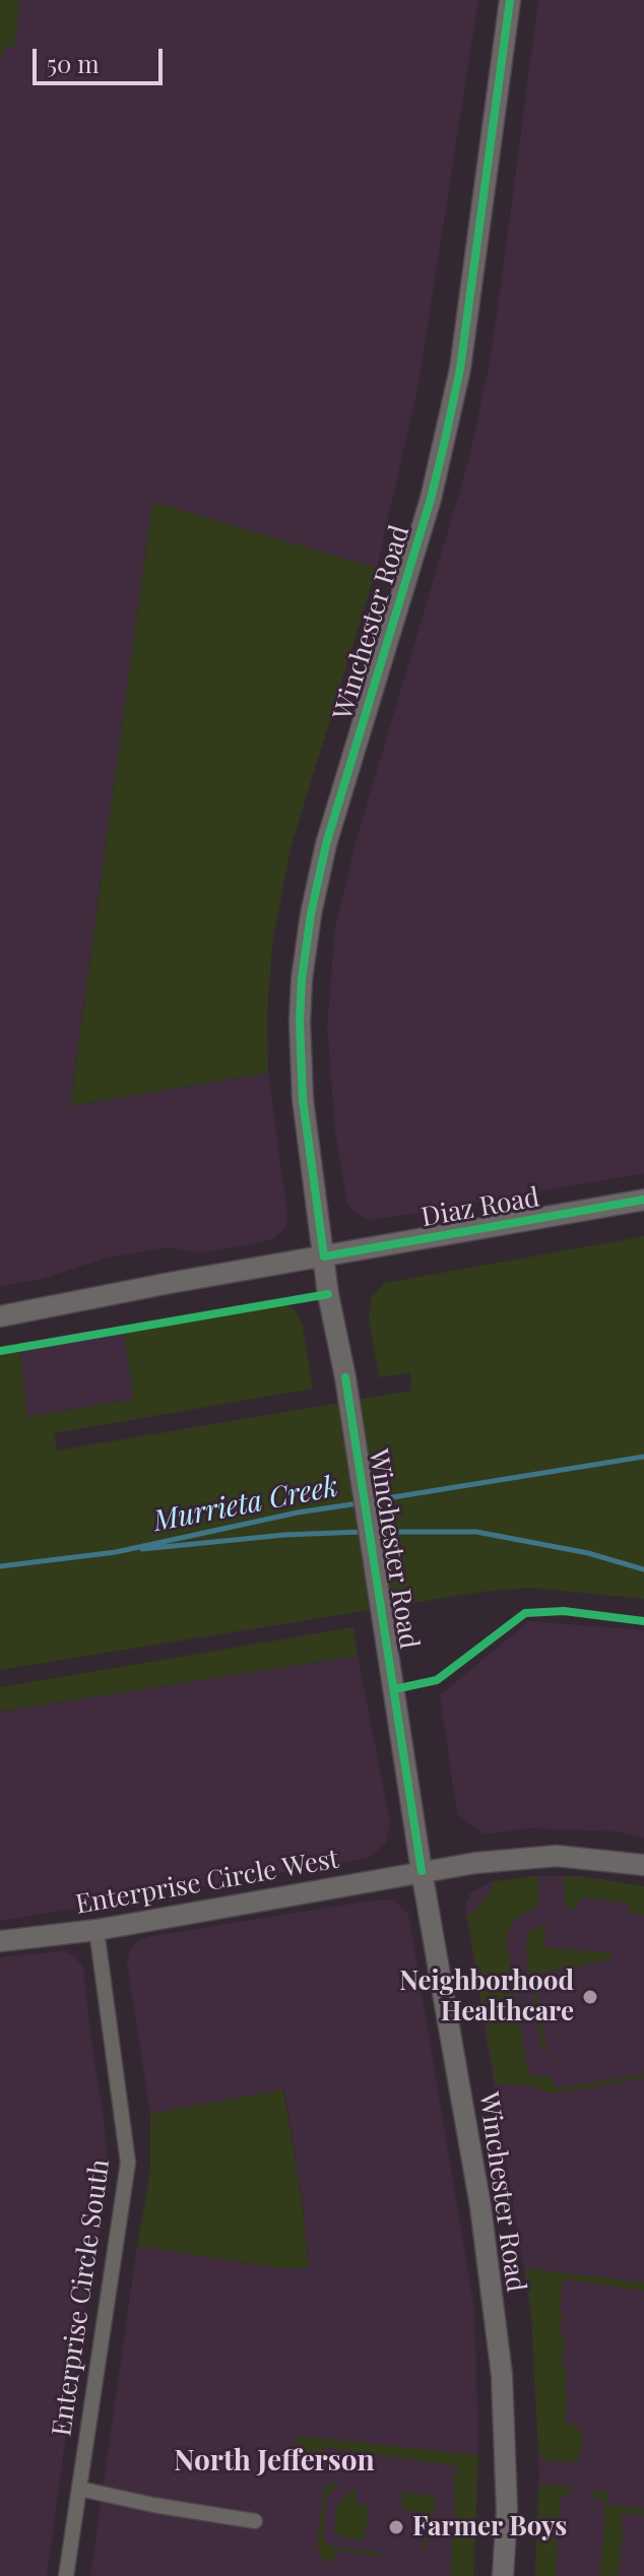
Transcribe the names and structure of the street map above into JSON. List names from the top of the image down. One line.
{"streets":{"street":["Winchester Road","Diaz Road","Enterprise Circle West","Enterprise Circle South"]},"crossings":[["Winchester Road","Diaz Road"],["Winchester Road","Enterprise Circle West"],["Enterprise Circle West","Enterprise Circle South"]],"districts":["North Jefferson"],"water":["Murrieta Creek"],"places":["Neighborhood Healthcare","Farmer Boys"],"scale_bar":"50 m"}
